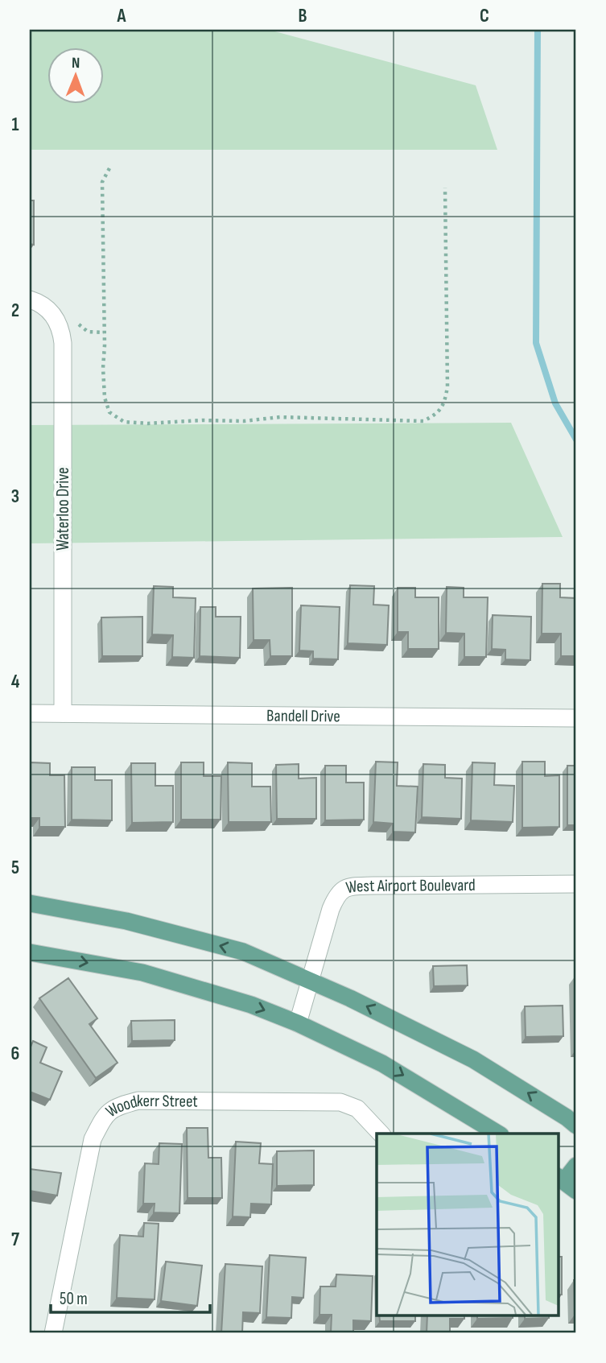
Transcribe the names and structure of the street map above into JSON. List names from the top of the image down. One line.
{"streets":{"street":["Waterloo Drive","Bandell Drive","West Airport Boulevard","Woodkerr Street"]},"crossings":[["Waterloo Drive","Bandell Drive"]],"scale_bar":"50 m","north":"top","grid":{"columns":["A","B","C"],"rows":["1","2","3","4","5","6","7"]}}
